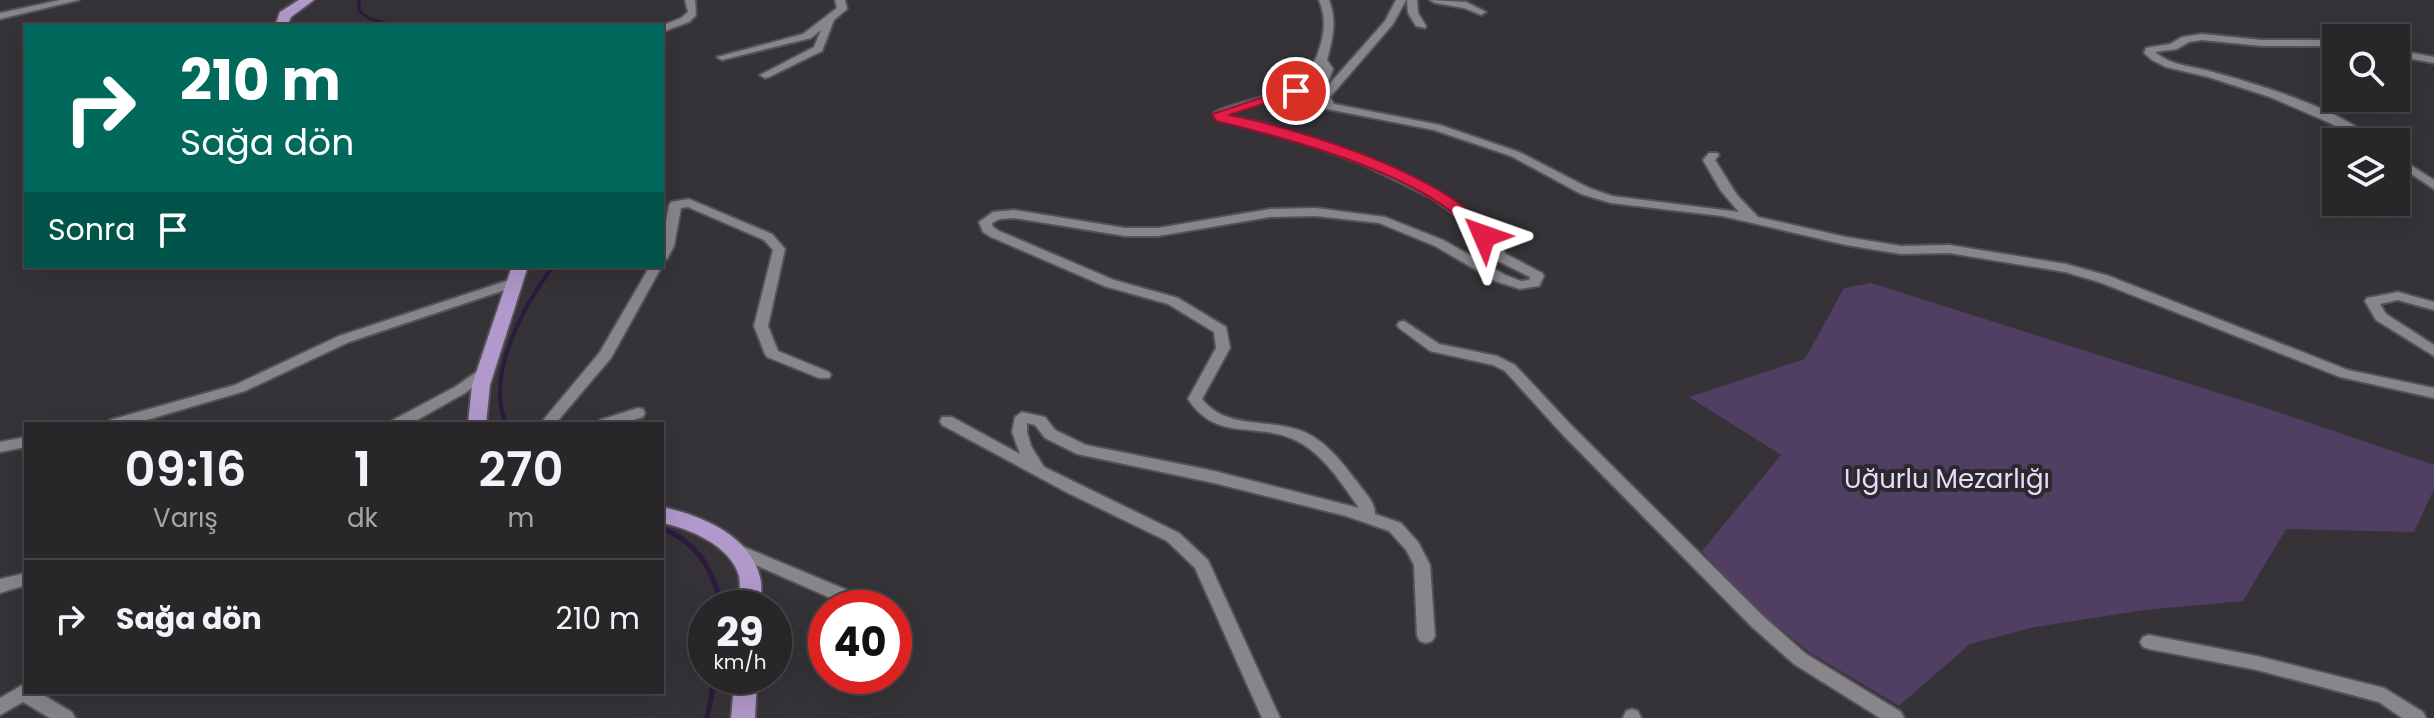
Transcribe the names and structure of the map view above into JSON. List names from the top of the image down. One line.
{"parks":["Uğurlu Mezarlığı"],"page":{"turn":["210 m","Sağa dön"],"then":"Sonra","eta":["09:16","Varış","1","dk","270","m"],"list":[{"name":"Sağa dön","value":"210 m"}],"speed":"29 km/h","limit":"40"}}
